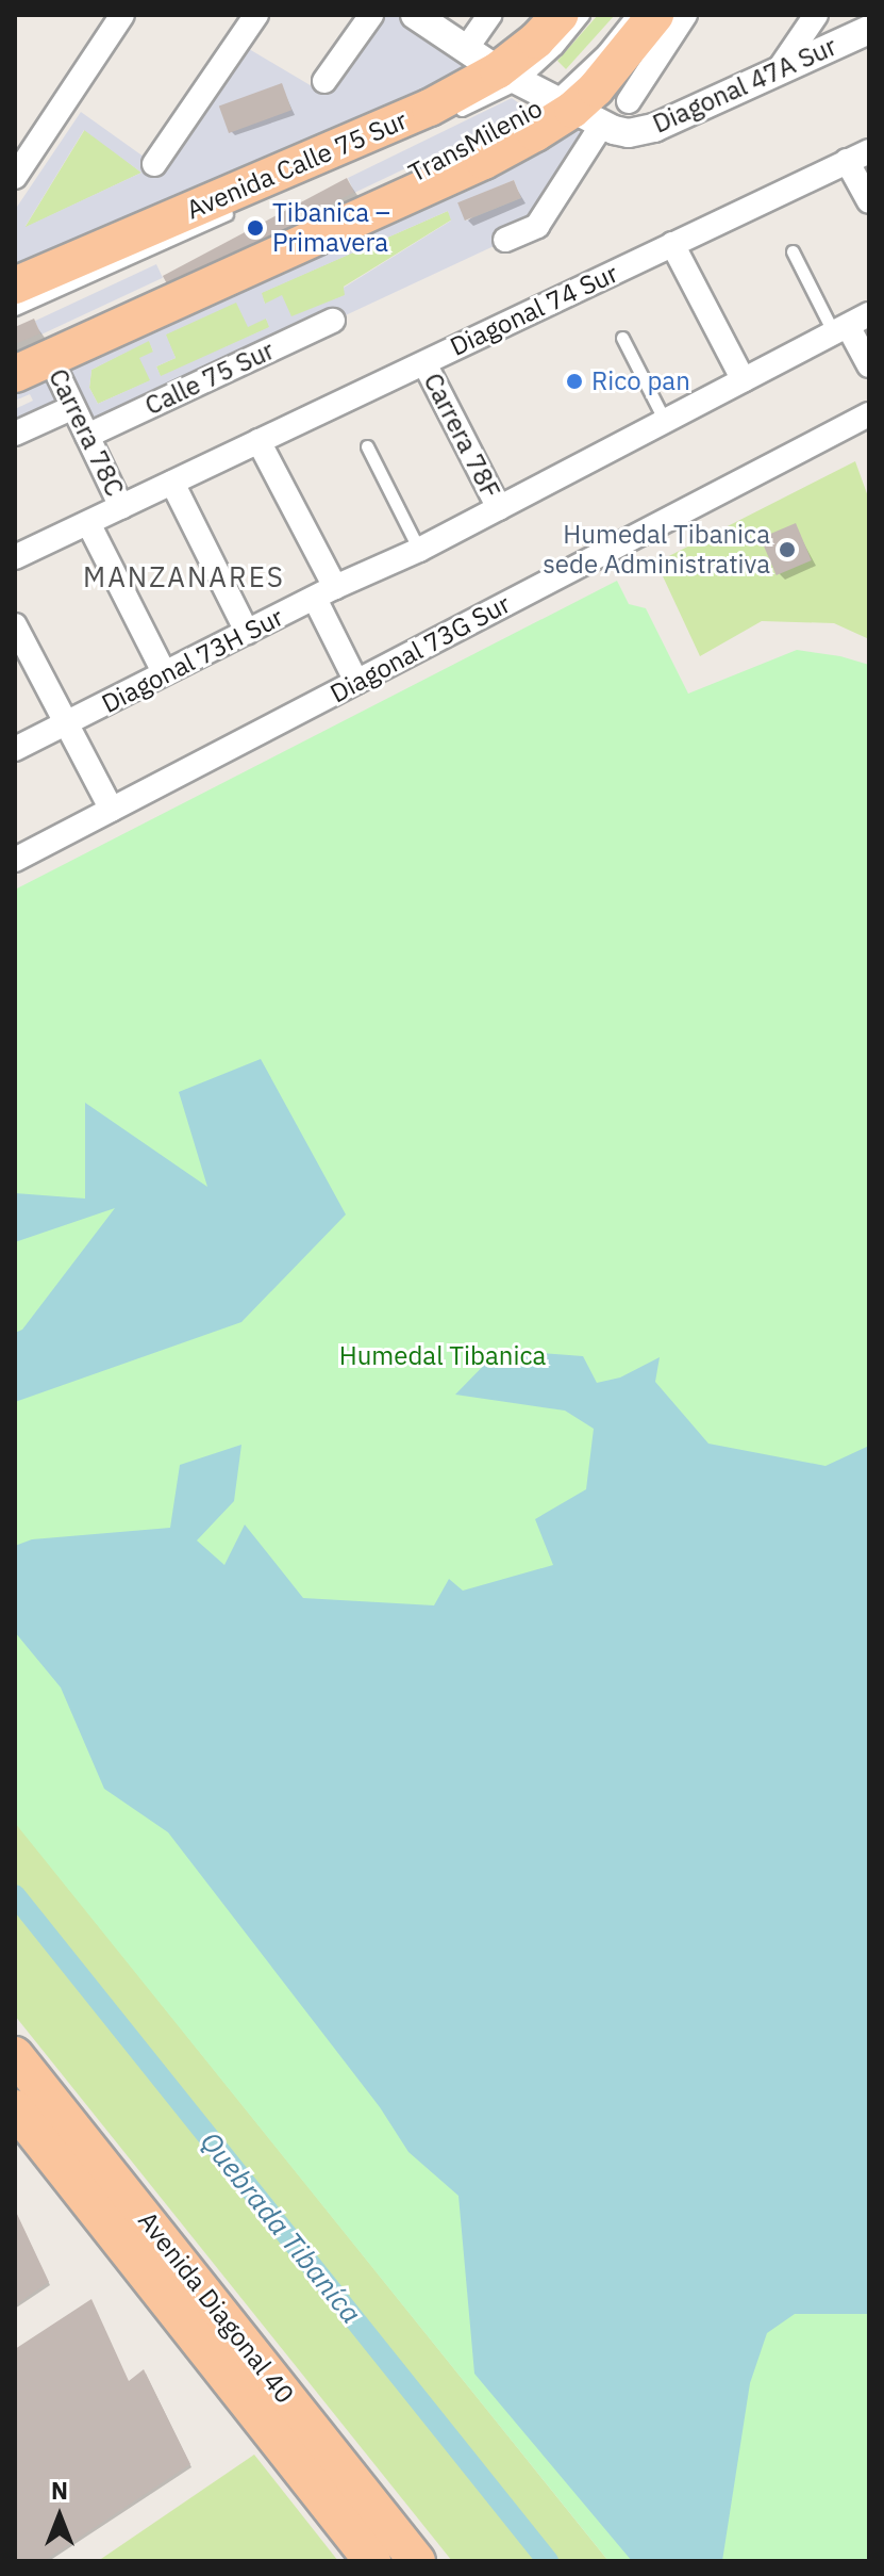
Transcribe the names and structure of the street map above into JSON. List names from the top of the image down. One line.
{"streets":{"main road":["Avenida Calle 75 Sur","Avenida Diagonal 40"],"street":["Diagonal 47A Sur","Diagonal 74 Sur","Calle 75 Sur","Carrera 78C","Carrera 78F","Diagonal 73G Sur","Diagonal 73H Sur"],"lane":["TransMilenio"]},"crossings":[["Diagonal 47A Sur","TransMilenio"],["TransMilenio","Avenida Calle 75 Sur"],["Diagonal 74 Sur","Carrera 78C"],["Diagonal 74 Sur","Carrera 78F"],["Calle 75 Sur","Carrera 78C"],["Carrera 78F","Diagonal 73H Sur"]],"districts":["MANZANARES"],"water":["Quebrada Tibaníca"],"parks":["Humedal Tibanica"],"places":["Tibanica – Primavera","Rico pan","Humedal Tibanica sede Administrativa"],"north":"top"}
